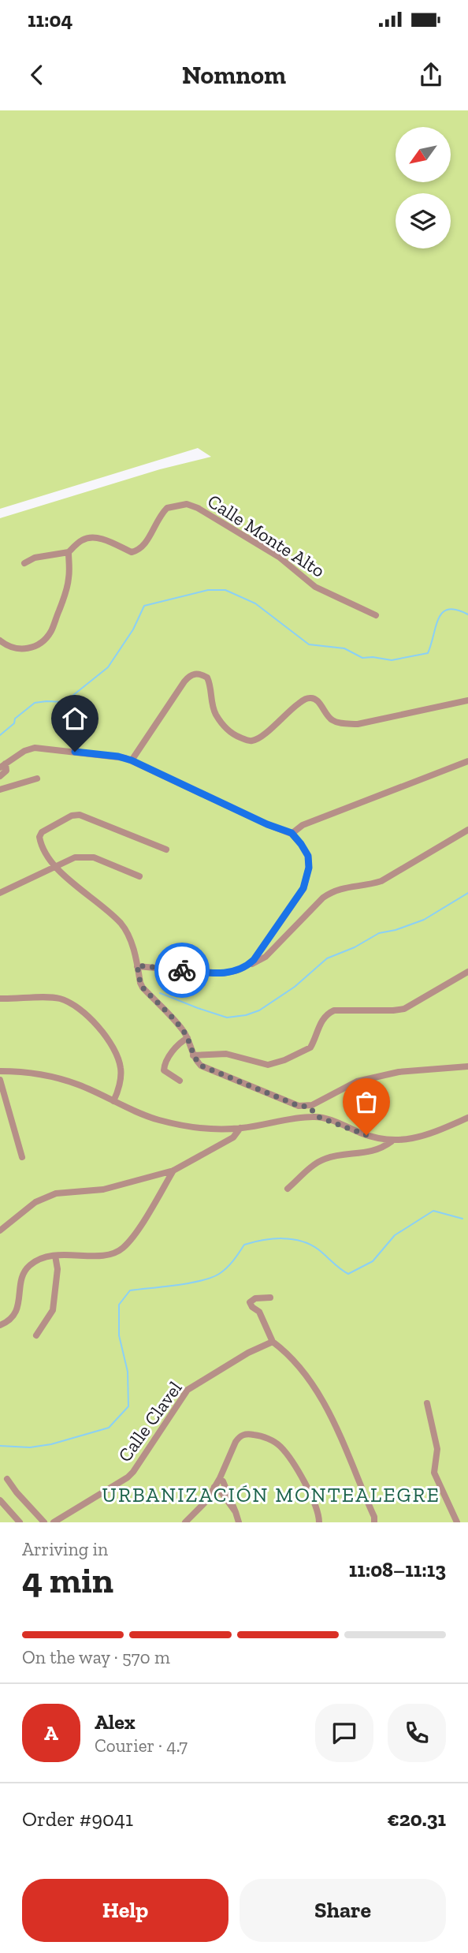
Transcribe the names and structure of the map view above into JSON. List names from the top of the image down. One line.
{"streets":{"street":["Calle Monte Alto","Calle Clavel"]},"districts":["URBANIZACIÓN MONTEALEGRE"],"north":"bottom left","page":{"status":"11:04","header":"Nomnom","heading":["4 min","Arriving in","11:08–11:13"],"panel":["Alex","Courier · 4.7","Order #9041","€20.31"],"bar":"On the way · 570 m","round":"A","buttons":["Help","Share"]}}
